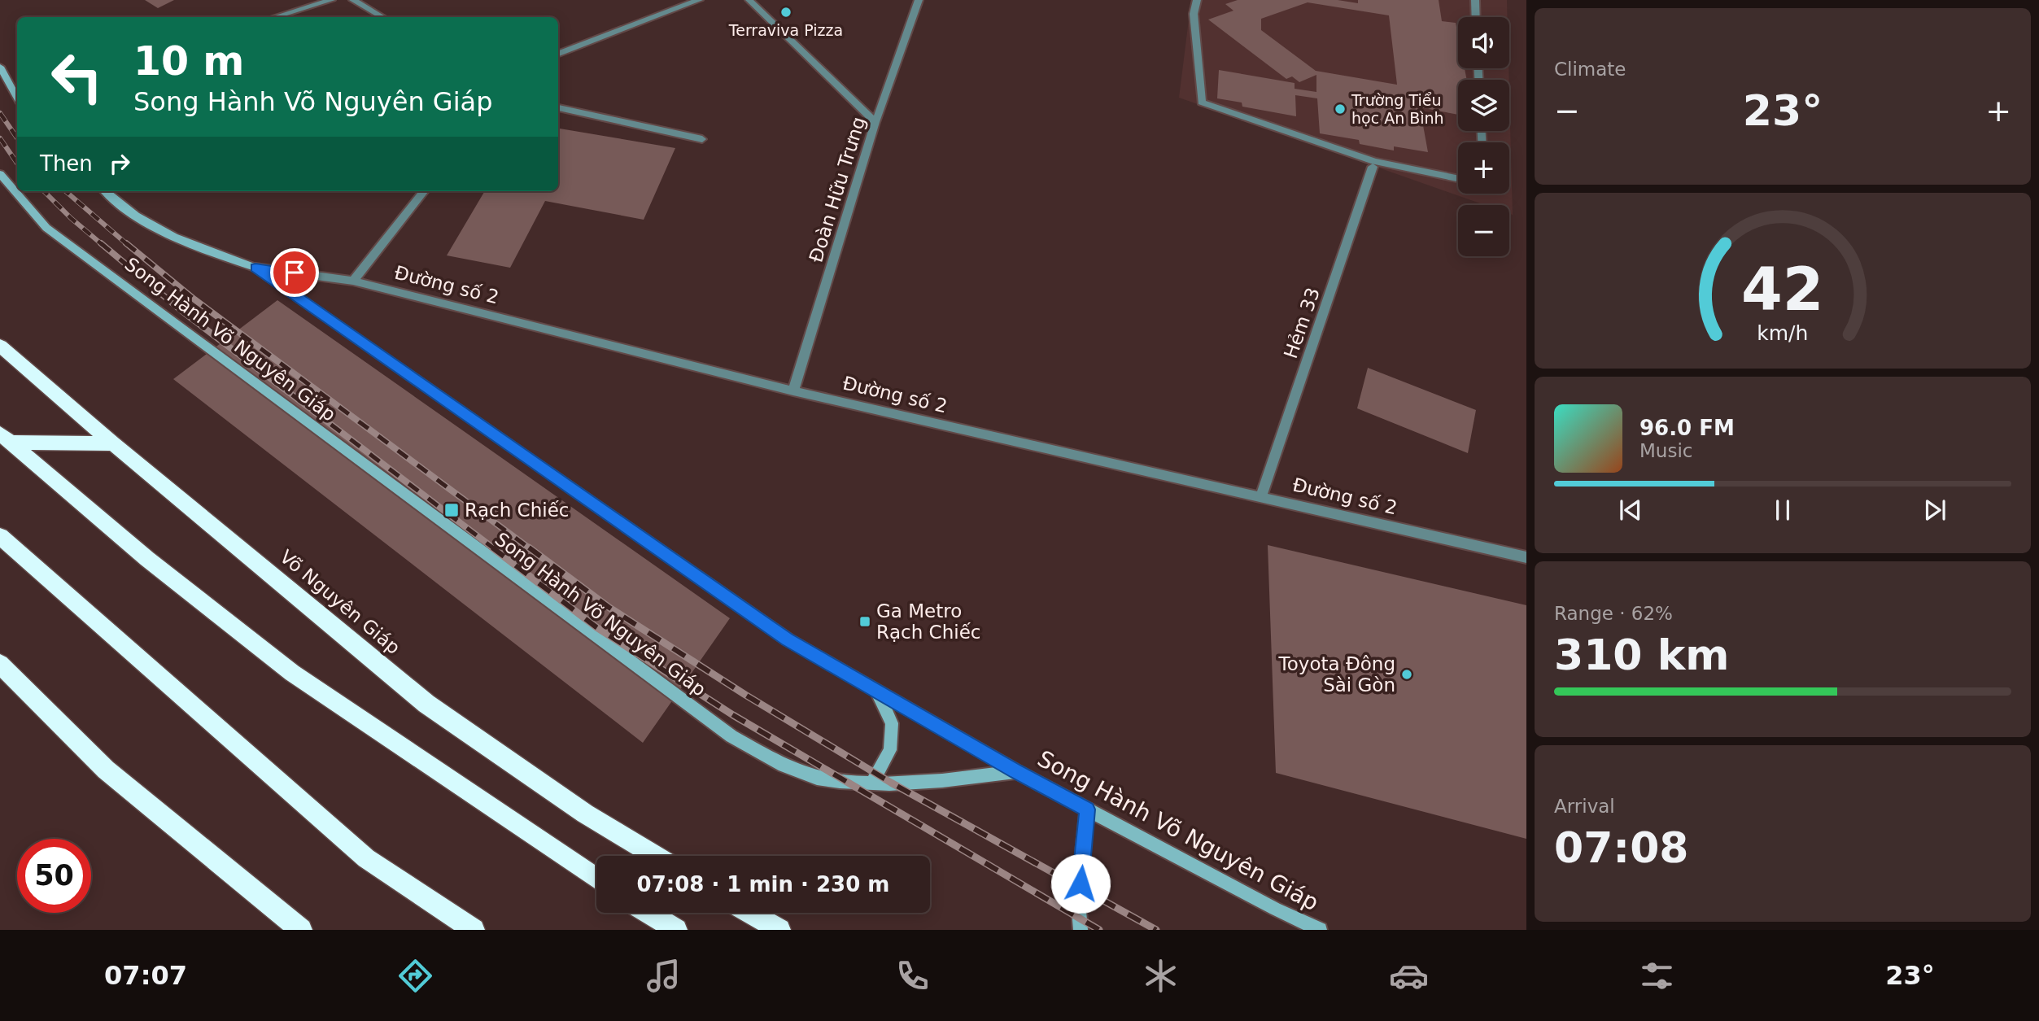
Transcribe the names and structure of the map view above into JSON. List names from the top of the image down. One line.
{"streets":{"highway":["Võ Nguyên Giáp"],"main road":["Song Hành Võ Nguyên Giáp"],"street":["Đoàn Hữu Trưng","Đường số 2","Hẻm 33"]},"crossings":[["Đoàn Hữu Trưng","Đường số 2"],["Đường số 2","Hẻm 33"],["Đường số 2","Song Hành Võ Nguyên Giáp"]],"places":{"other":["Terraviva Pizza","Trường Tiểu học An Bình","Toyota Đông Sài Gòn"],"transit":["Rạch Chiếc","Ga Metro Rạch Chiếc"]},"page":{"tile":["Climate",["Range · 62%","310 km"],["Arrival","07:08"]],"map_buttons":["+","−"],"turn":["10 m","Song Hành Võ Nguyên Giáp"],"heat":["−","23°","+"],"then":"Then","song":["96.0 FM","Music"],"limit":"50","trip":"07:08 · 1 min · 230 m","tabs":["07:07","23°"],"gauge":["42","km/h"]}}
